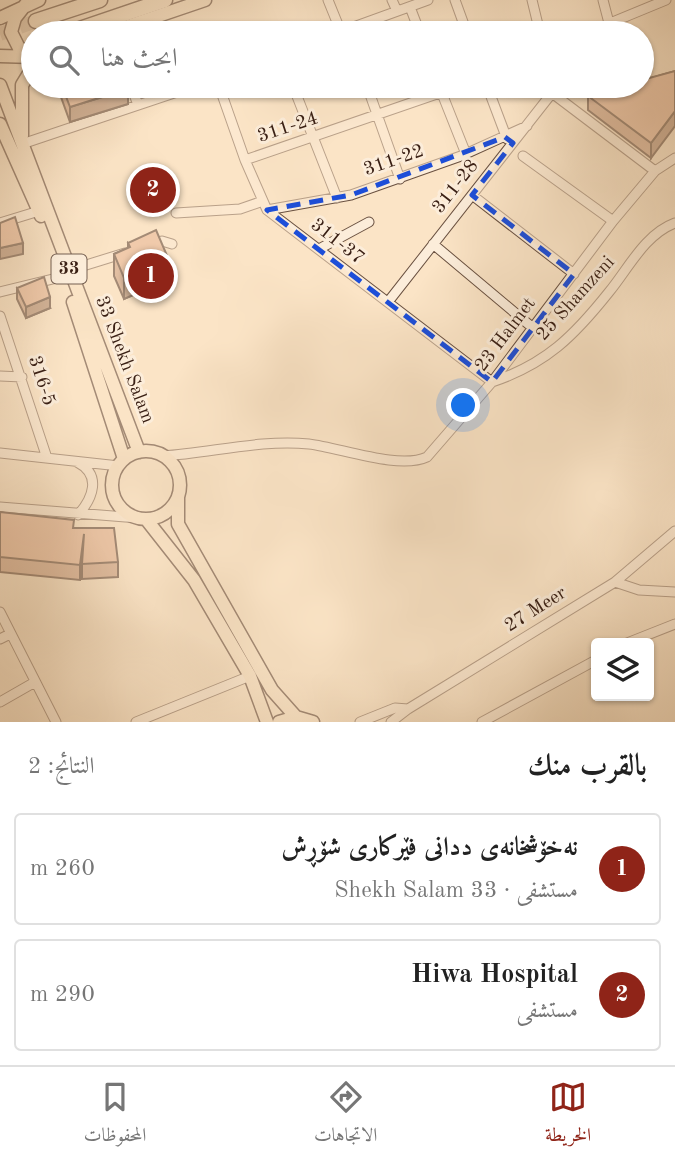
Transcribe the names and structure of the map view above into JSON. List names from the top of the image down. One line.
{"streets":{"main road":["33","33 Shekh Salam"],"street":["311-24","311-22","311-28","311-37","25 Shamzeni","23 Halmet","316-5","27 Meer"]},"crossings":[["311-24","311-37"],["311-22","311-28"],["311-22","311-37"],["311-28","311-37"],["311-37","25 Shamzeni"],["311-37","23 Halmet"],["25 Shamzeni","23 Halmet"],["23 Halmet","33 Shekh Salam"]],"page":{"search":"ابحث هنا","pins":["2","1"],"heading":["بالقرب منك","النتائج: 2"],"list":[{"mark":"1","name":"نەخۆشخانەی ددانی فێرکاری شۆڕش","note":"مستشفى · 33 Shekh Salam","value":"260 m"},{"mark":"2","name":"Hiwa Hospital","note":"مستشفى","value":"290 m"}],"nav":["الخريطة","الاتجاهات","المحفوظات"]}}
